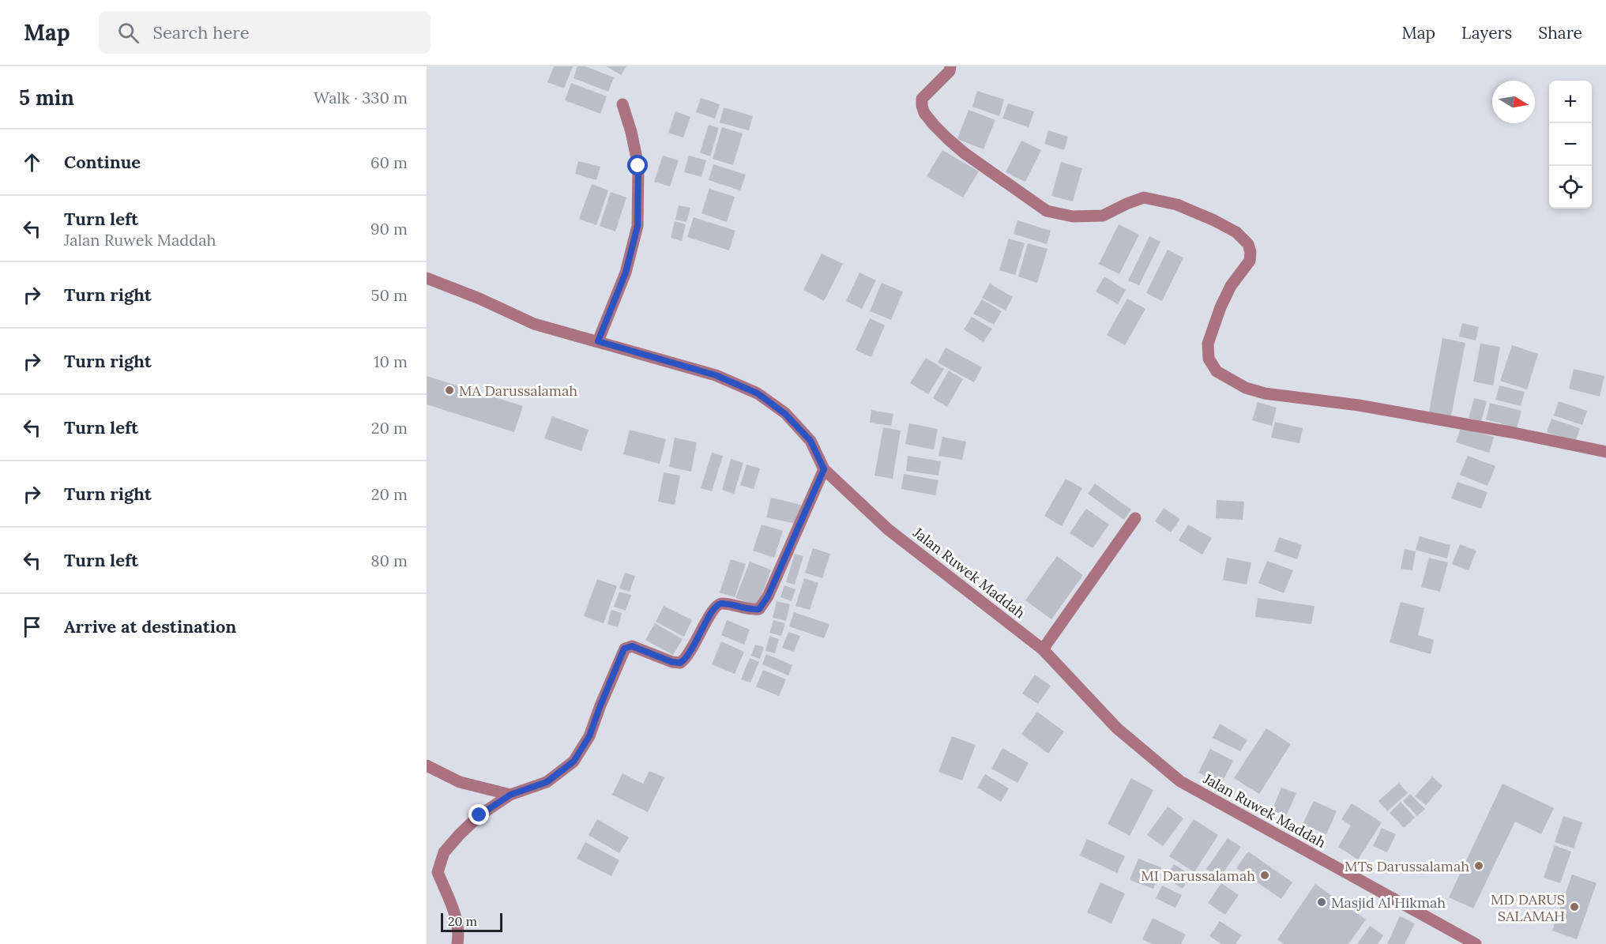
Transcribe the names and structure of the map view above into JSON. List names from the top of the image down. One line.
{"streets":{"street":["Jalan Ruwek Maddah"]},"places":["MA Darussalamah","MTs Darussalamah","MI Darussalamah","Masjid Al Hikmah","MD DARUS SALAMAH"],"scale_bar":"20 m","north":"right","page":{"header":"Map","search":"Search here","nav":["Map","Layers","Share"],"heading":["5 min","Walk · 330 m"],"map_buttons":["+","−"],"list":[["Continue","60 m"],["Turn left","Jalan Ruwek Maddah","90 m"],["Turn right","50 m"],["Turn right","10 m"],["Turn left","20 m"],["Turn right","20 m"],["Turn left","80 m"],"Arrive at destination"],"scale":"20 m"}}
